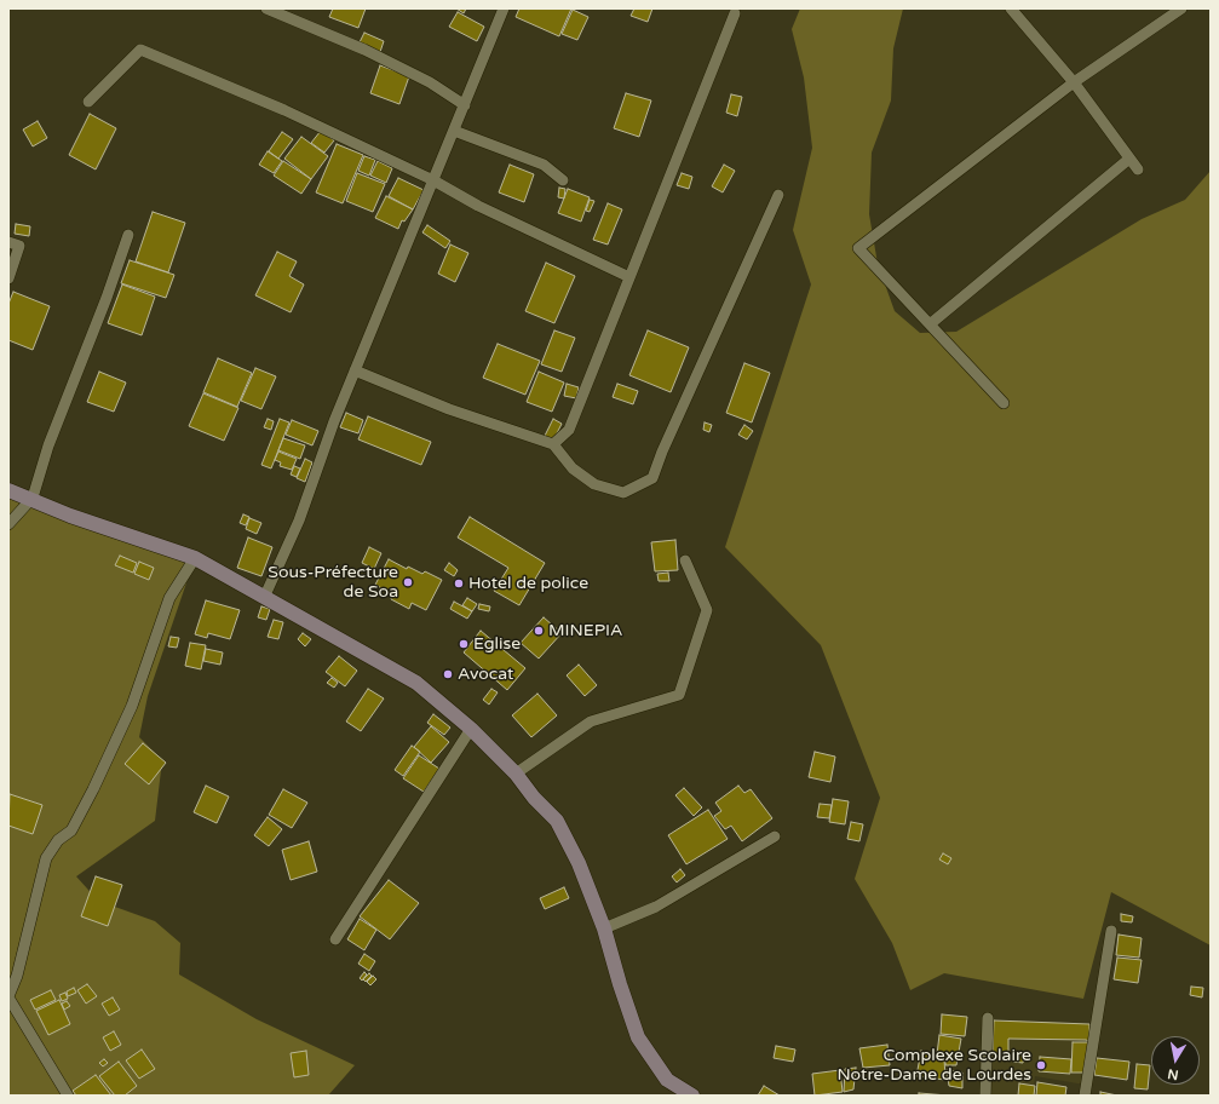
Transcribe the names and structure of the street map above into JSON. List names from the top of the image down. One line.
{"places":["Sous-Préfecture de Soa","Hotel de police","MINEPIA","Eglise","Avocat","Complexe Scolaire Notre-Dame de Lourdes"],"north":"bottom"}
